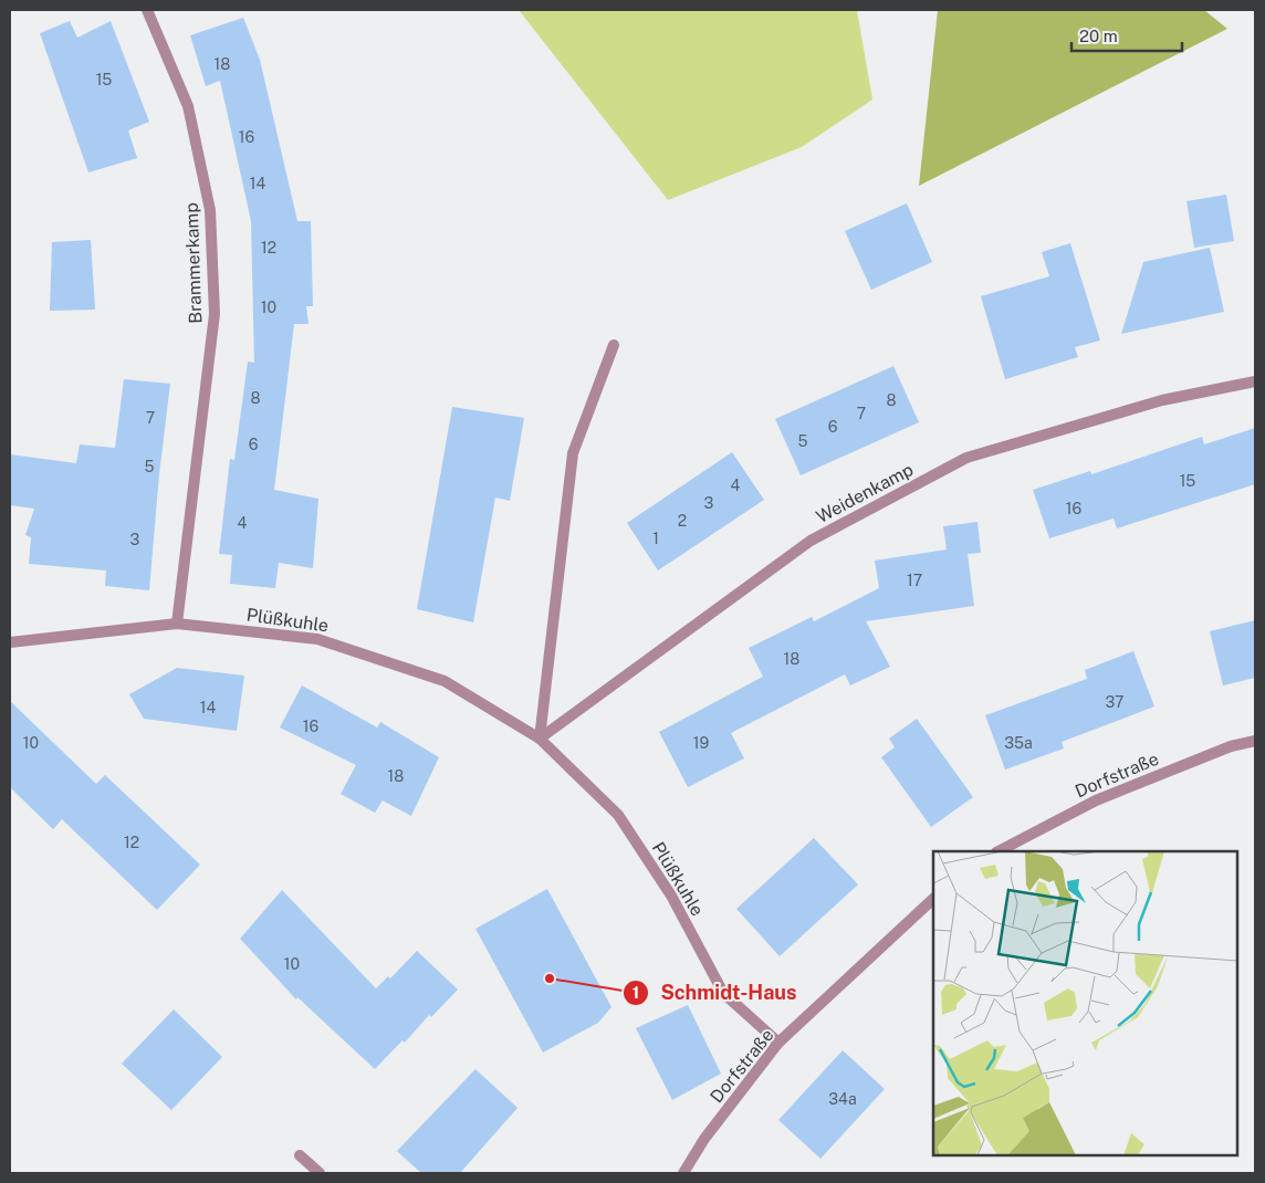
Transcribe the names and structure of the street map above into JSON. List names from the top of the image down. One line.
{"streets":{"street":["Brammerkamp","Weidenkamp","Plüßkuhle","Dorfstraße"]},"crossings":[["Brammerkamp","Plüßkuhle"],["Weidenkamp","Plüßkuhle"],["Plüßkuhle","Dorfstraße"]],"places":["Schmidt-Haus"],"house_numbers":["18","15","16","14","12","10","8","8","7","7","6","5","6","5","15","4","3","16","2","4","1","3","17","18","37","14","16","10","19","35a","18","12","10","34a"],"scale_bar":"20 m"}
